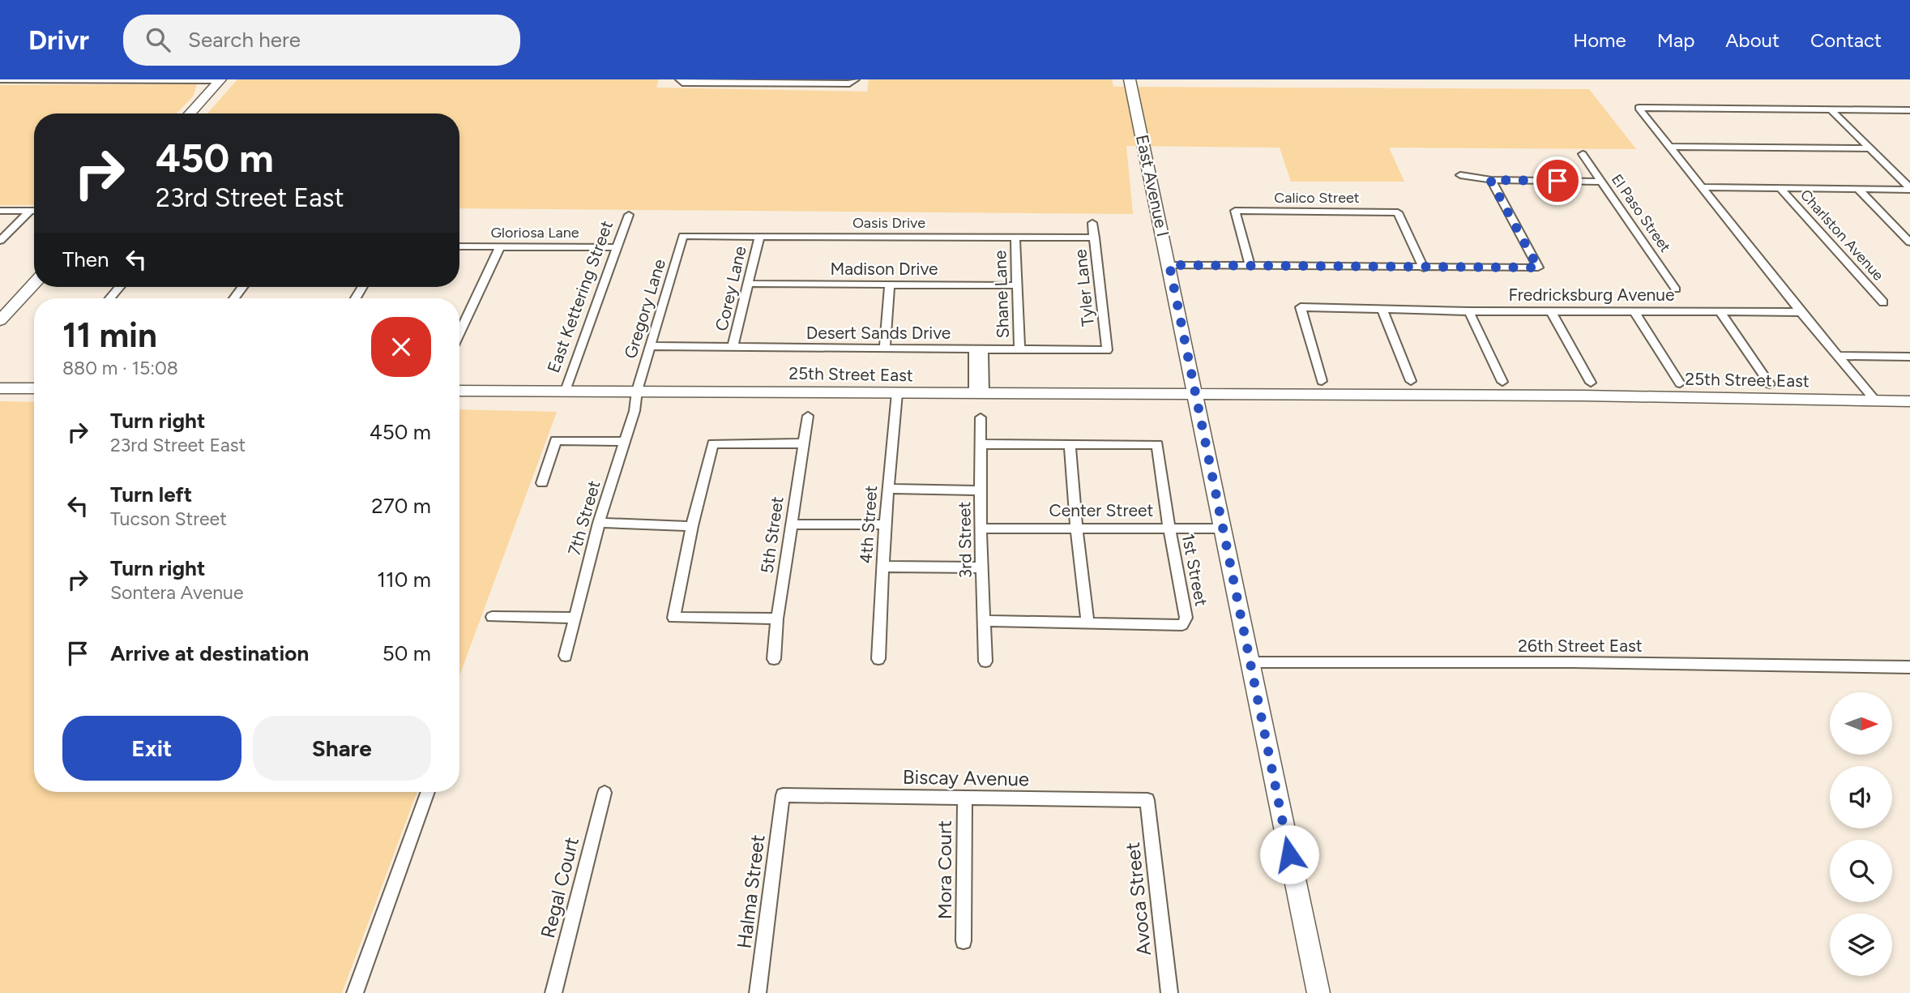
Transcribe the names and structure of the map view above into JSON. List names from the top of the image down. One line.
{"streets":{"street":["East Avenue I","Calico Street","El Paso Street","Oasis Drive","Gloriosa Lane","Charlston Avenue","Madison Drive","Tyler Lane","Corey Lane","Shane Lane","Fredricksburg Avenue","East Kettering Street","Gregory Lane","Desert Sands Drive","25th Street East","Center Street","7th Street","4th Street","5th Street","3rd Street","1st Street","26th Street East","Biscay Avenue","Mora Court","Regal Court","Halma Street","Avoca Street"]},"crossings":[["East Avenue I","25th Street East"],["East Avenue I","Center Street"],["East Avenue I","26th Street East"],["Oasis Drive","Tyler Lane"],["Oasis Drive","Corey Lane"],["Oasis Drive","Shane Lane"],["Oasis Drive","Gregory Lane"],["Gloriosa Lane","East Kettering Street"],["Madison Drive","Corey Lane"],["Madison Drive","Shane Lane"],["Tyler Lane","Desert Sands Drive"],["Corey Lane","Desert Sands Drive"],["Shane Lane","Desert Sands Drive"],["East Kettering Street","25th Street East"],["Gregory Lane","Desert Sands Drive"],["Gregory Lane","25th Street East"],["Gregory Lane","7th Street"],["25th Street East","7th Street"],["25th Street East","4th Street"],["Center Street","3rd Street"],["Center Street","1st Street"],["Biscay Avenue","Mora Court"],["Biscay Avenue","Halma Street"],["Biscay Avenue","Avoca Street"]],"north":"right","page":{"header":"Drivr","search":"Search here","nav":["Home","Map","About","Contact"],"turn":["450 m","23rd Street East"],"then":"Then","heading":["11 min","880 m · 15:08"],"list":[{"name":"Turn right","note":"23rd Street East","value":"450 m"},{"name":"Turn left","note":"Tucson Street","value":"270 m"},{"name":"Turn right","note":"Sontera Avenue","value":"110 m"},{"name":"Arrive at destination","value":"50 m"}],"buttons":["Exit","Share"]}}
